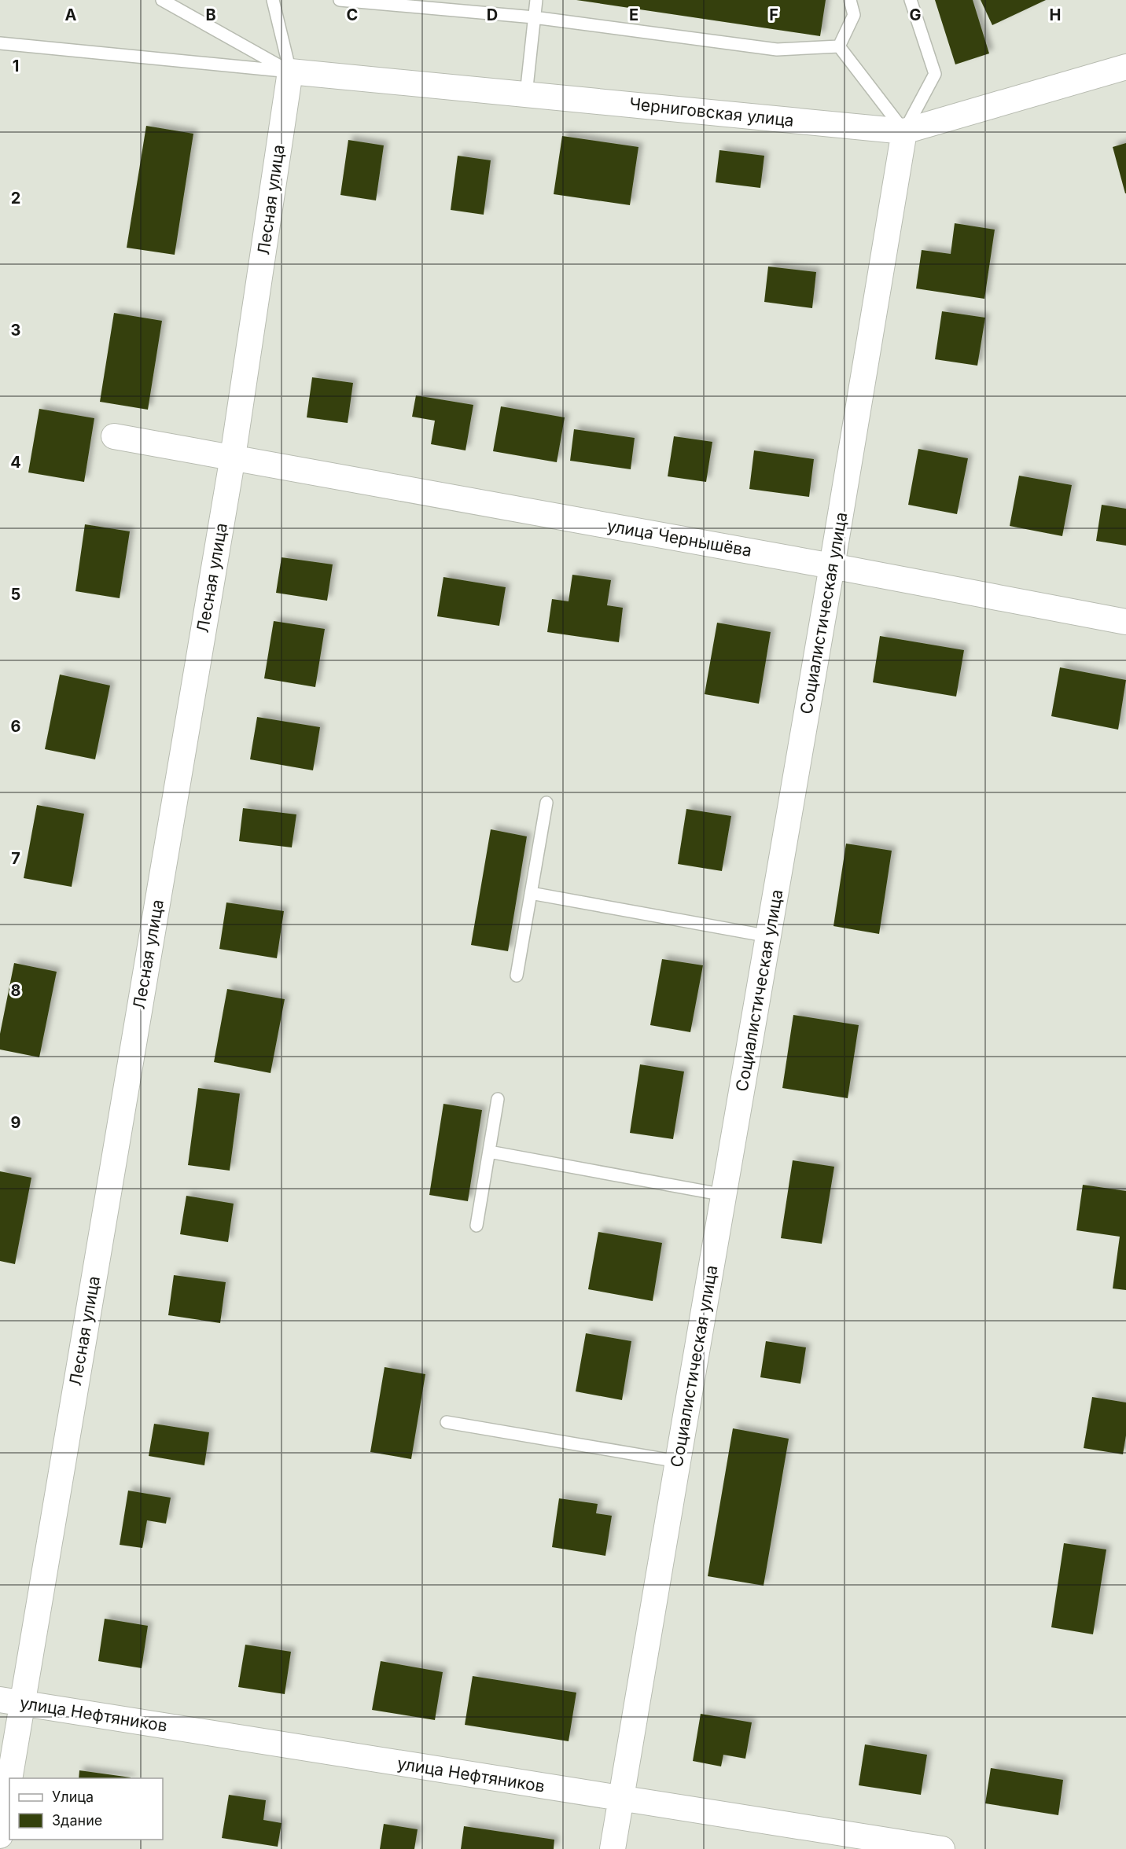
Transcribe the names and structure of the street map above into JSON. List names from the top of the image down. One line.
{"streets":{"street":["Черниговская улица","Лесная улица","улица Чернышёва","Социалистическая улица","улица Нефтяников"]},"crossings":[["Черниговская улица","Лесная улица"],["Черниговская улица","Социалистическая улица"],["Лесная улица","улица Чернышёва"],["Лесная улица","улица Нефтяников"],["улица Чернышёва","Социалистическая улица"],["Социалистическая улица","улица Нефтяников"]],"legend":["Улица","Здание"],"grid":{"columns":["A","B","C","D","E","F","G","H"],"rows":["1","2","3","4","5","6","7","8","9"]}}
